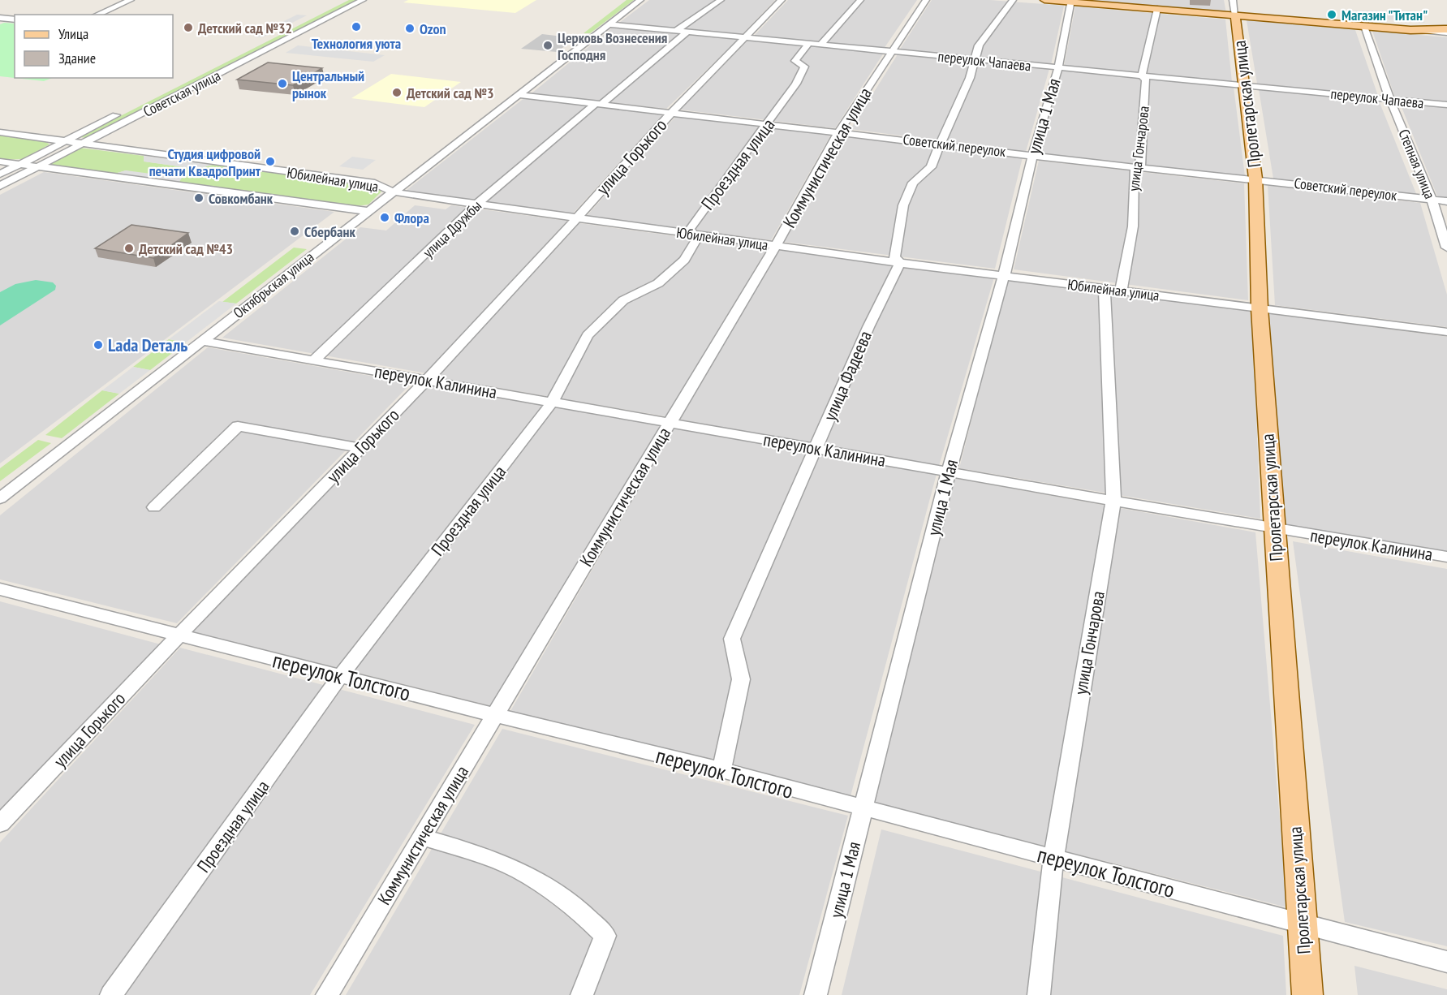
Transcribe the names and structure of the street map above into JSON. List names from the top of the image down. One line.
{"streets":{"main road":["Пролетарская улица"],"street":["переулок Чапаева","Советская улица","улица 1 Мая","Советский переулок","улица Гончарова","улица Горького","Коммунистическая улица","Проездная улица","Степная улица","Юбилейная улица","улица Дружбы","Октябрьская улица","улица Фадеева","переулок Калинина","переулок Толстого"]},"crossings":[["переулок Чапаева","Пролетарская улица"],["переулок Чапаева","улица 1 Мая"],["переулок Чапаева","улица Гончарова"],["переулок Чапаева","улица Горького"],["переулок Чапаева","Коммунистическая улица"],["переулок Чапаева","Проездная улица"],["переулок Чапаева","Степная улица"],["переулок Чапаева","улица Дружбы"],["переулок Чапаева","Октябрьская улица"],["Советская улица","Юбилейная улица"],["Пролетарская улица","Советский переулок"],["Пролетарская улица","Юбилейная улица"],["Пролетарская улица","переулок Калинина"],["Пролетарская улица","переулок Толстого"],["улица 1 Мая","Советский переулок"],["улица 1 Мая","Юбилейная улица"],["улица 1 Мая","переулок Калинина"],["улица 1 Мая","переулок Толстого"],["Советский переулок","улица Гончарова"],["Советский переулок","улица Горького"],["Советский переулок","Коммунистическая улица"],["Советский переулок","Проездная улица"],["Советский переулок","Степная улица"],["Советский переулок","улица Дружбы"],["Советский переулок","Октябрьская улица"],["улица Гончарова","Юбилейная улица"],["улица Гончарова","переулок Калинина"],["улица Гончарова","переулок Толстого"],["улица Горького","Юбилейная улица"],["улица Горького","переулок Калинина"],["улица Горького","переулок Толстого"],["Коммунистическая улица","Юбилейная улица"],["Коммунистическая улица","переулок Калинина"],["Коммунистическая улица","переулок Толстого"],["Проездная улица","Юбилейная улица"],["Проездная улица","переулок Калинина"],["Проездная улица","переулок Толстого"],["Юбилейная улица","улица Дружбы"],["Юбилейная улица","Октябрьская улица"],["Юбилейная улица","улица Фадеева"],["улица Дружбы","переулок Калинина"],["Октябрьская улица","переулок Калинина"],["улица Фадеева","переулок Калинина"],["улица Фадеева","переулок Толстого"]],"places":["Магазин \"Титан\"","Технология уюта","Детский сад №32","Ozon","Церковь Вознесения Господня","Центральный рынок","Детский сад №3","Студия цифровой печати КвадроПринт","Совкомбанк","Флора","Сбербанк","Детский сад №43","Lada Dеталь"],"legend":["Улица","Здание"]}
